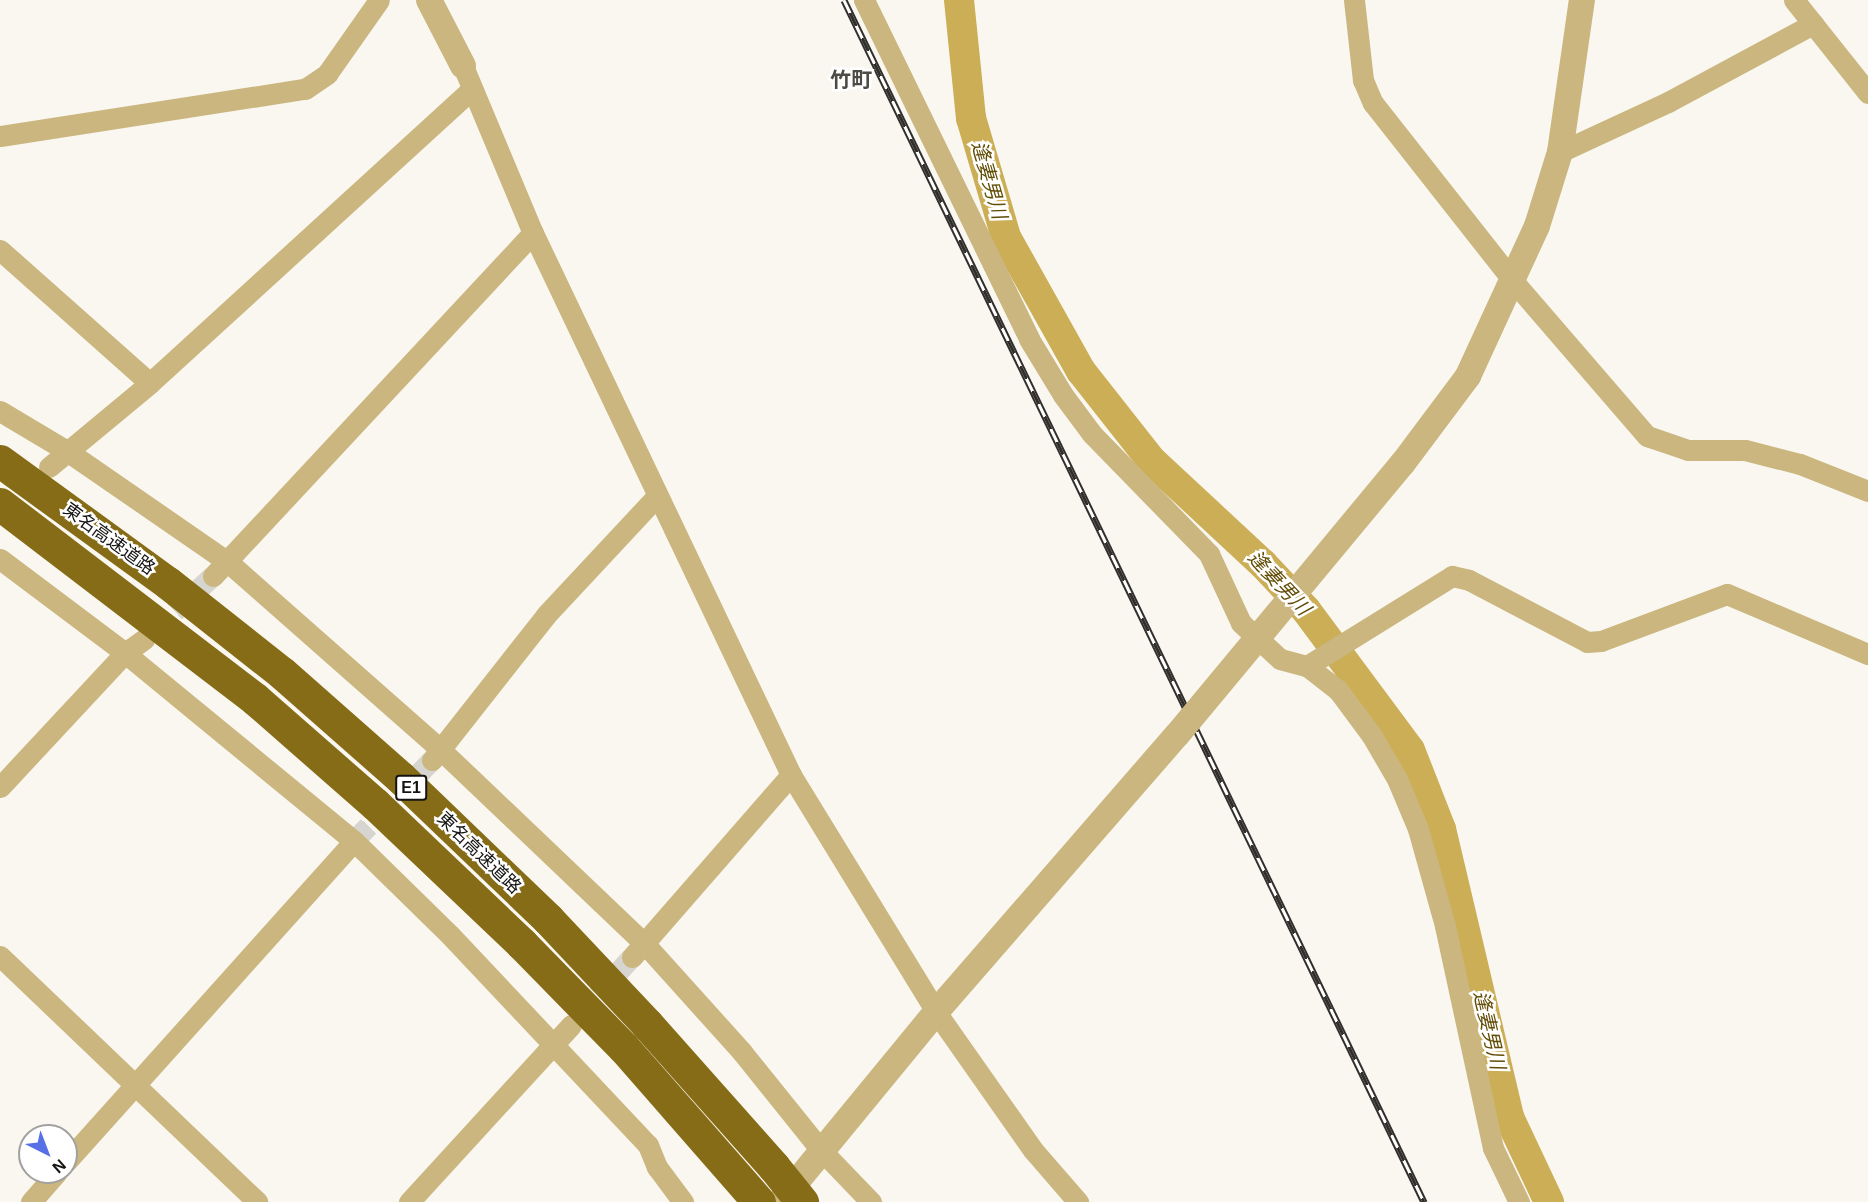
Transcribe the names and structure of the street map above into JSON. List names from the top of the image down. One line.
{"streets":{"highway":["東名高速道路","E1"]},"districts":["竹町"],"water":["逢妻男川"],"north":"bottom right"}
